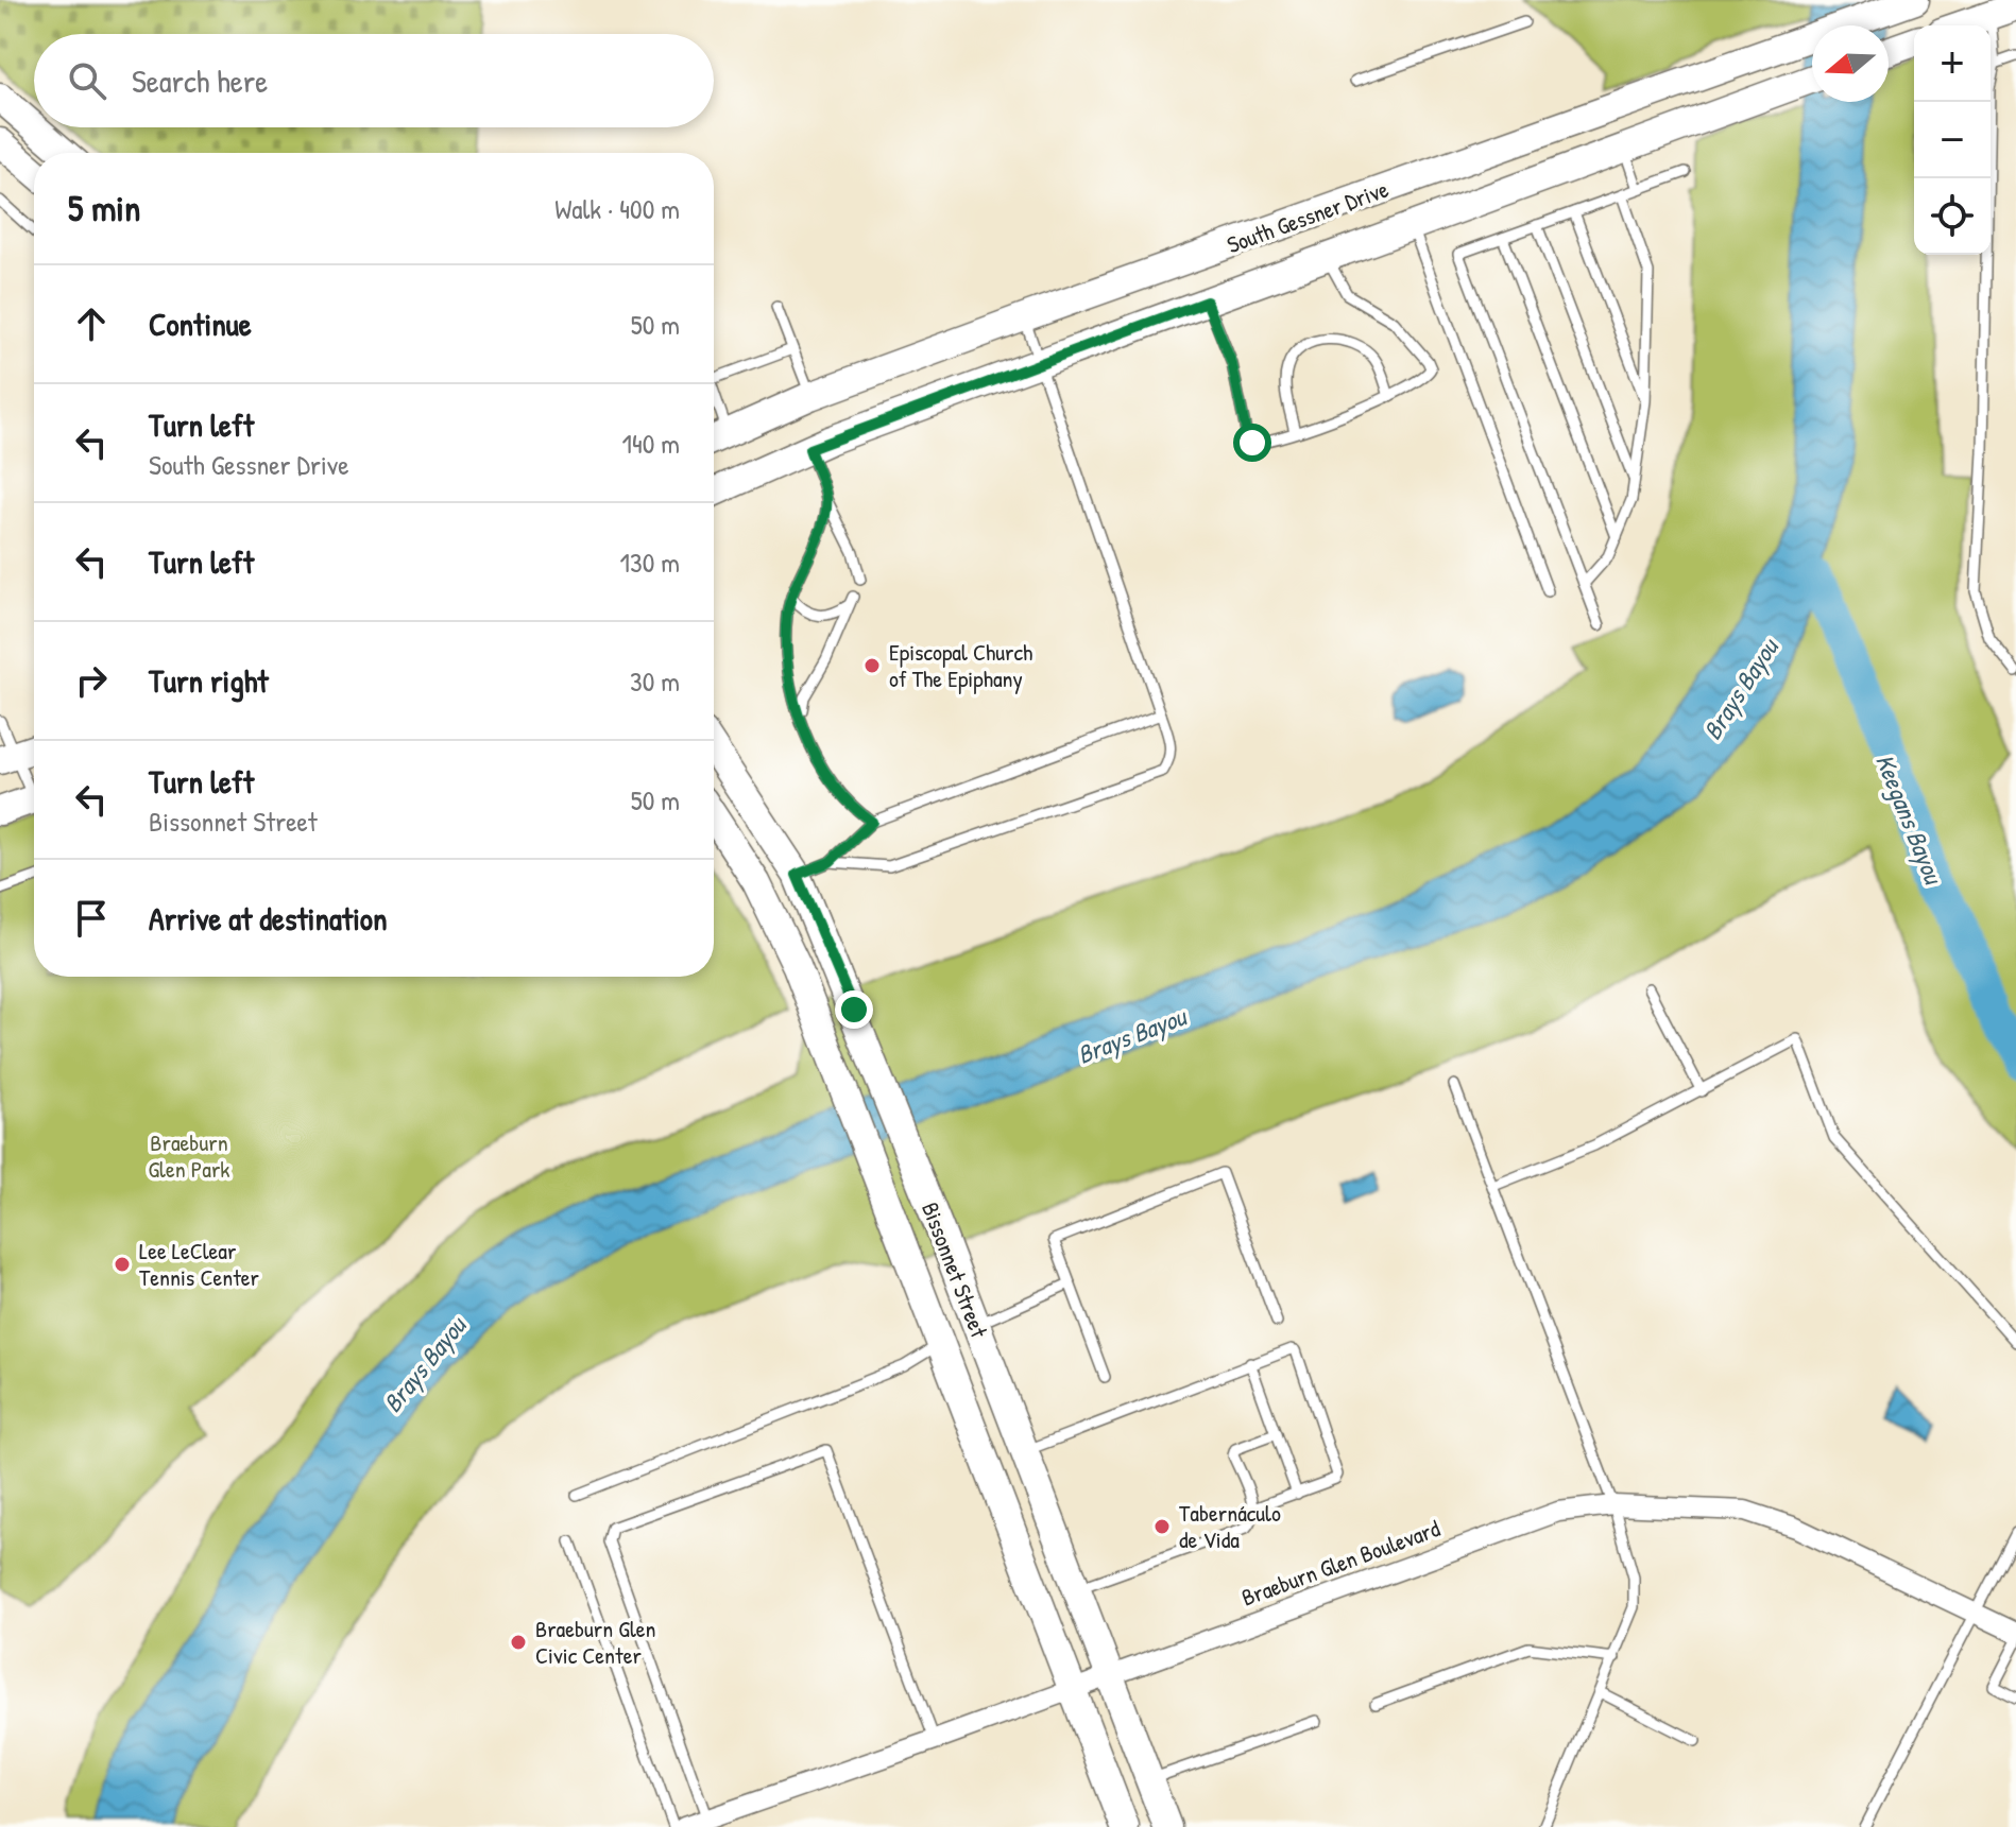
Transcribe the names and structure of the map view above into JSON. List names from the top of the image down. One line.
{"streets":{"main road":["South Gessner Drive","Bissonnet Street"],"street":["Braeburn Glen Boulevard"]},"crossings":[["Bissonnet Street","Braeburn Glen Boulevard"]],"water":["Brays Bayou","Keegans Bayou"],"parks":["Braeburn Glen Park"],"places":["Episcopal Church of The Epiphany","Lee LeClear Tennis Center","Tabernáculo de Vida","Braeburn Glen Civic Center"],"north":"left","page":{"map_buttons":["+","−"],"search":"Search here","heading":["5 min","Walk · 400 m"],"list":[["Continue","50 m"],["Turn left","South Gessner Drive","140 m"],["Turn left","130 m"],["Turn right","30 m"],["Turn left","Bissonnet Street","50 m"],"Arrive at destination"]}}
